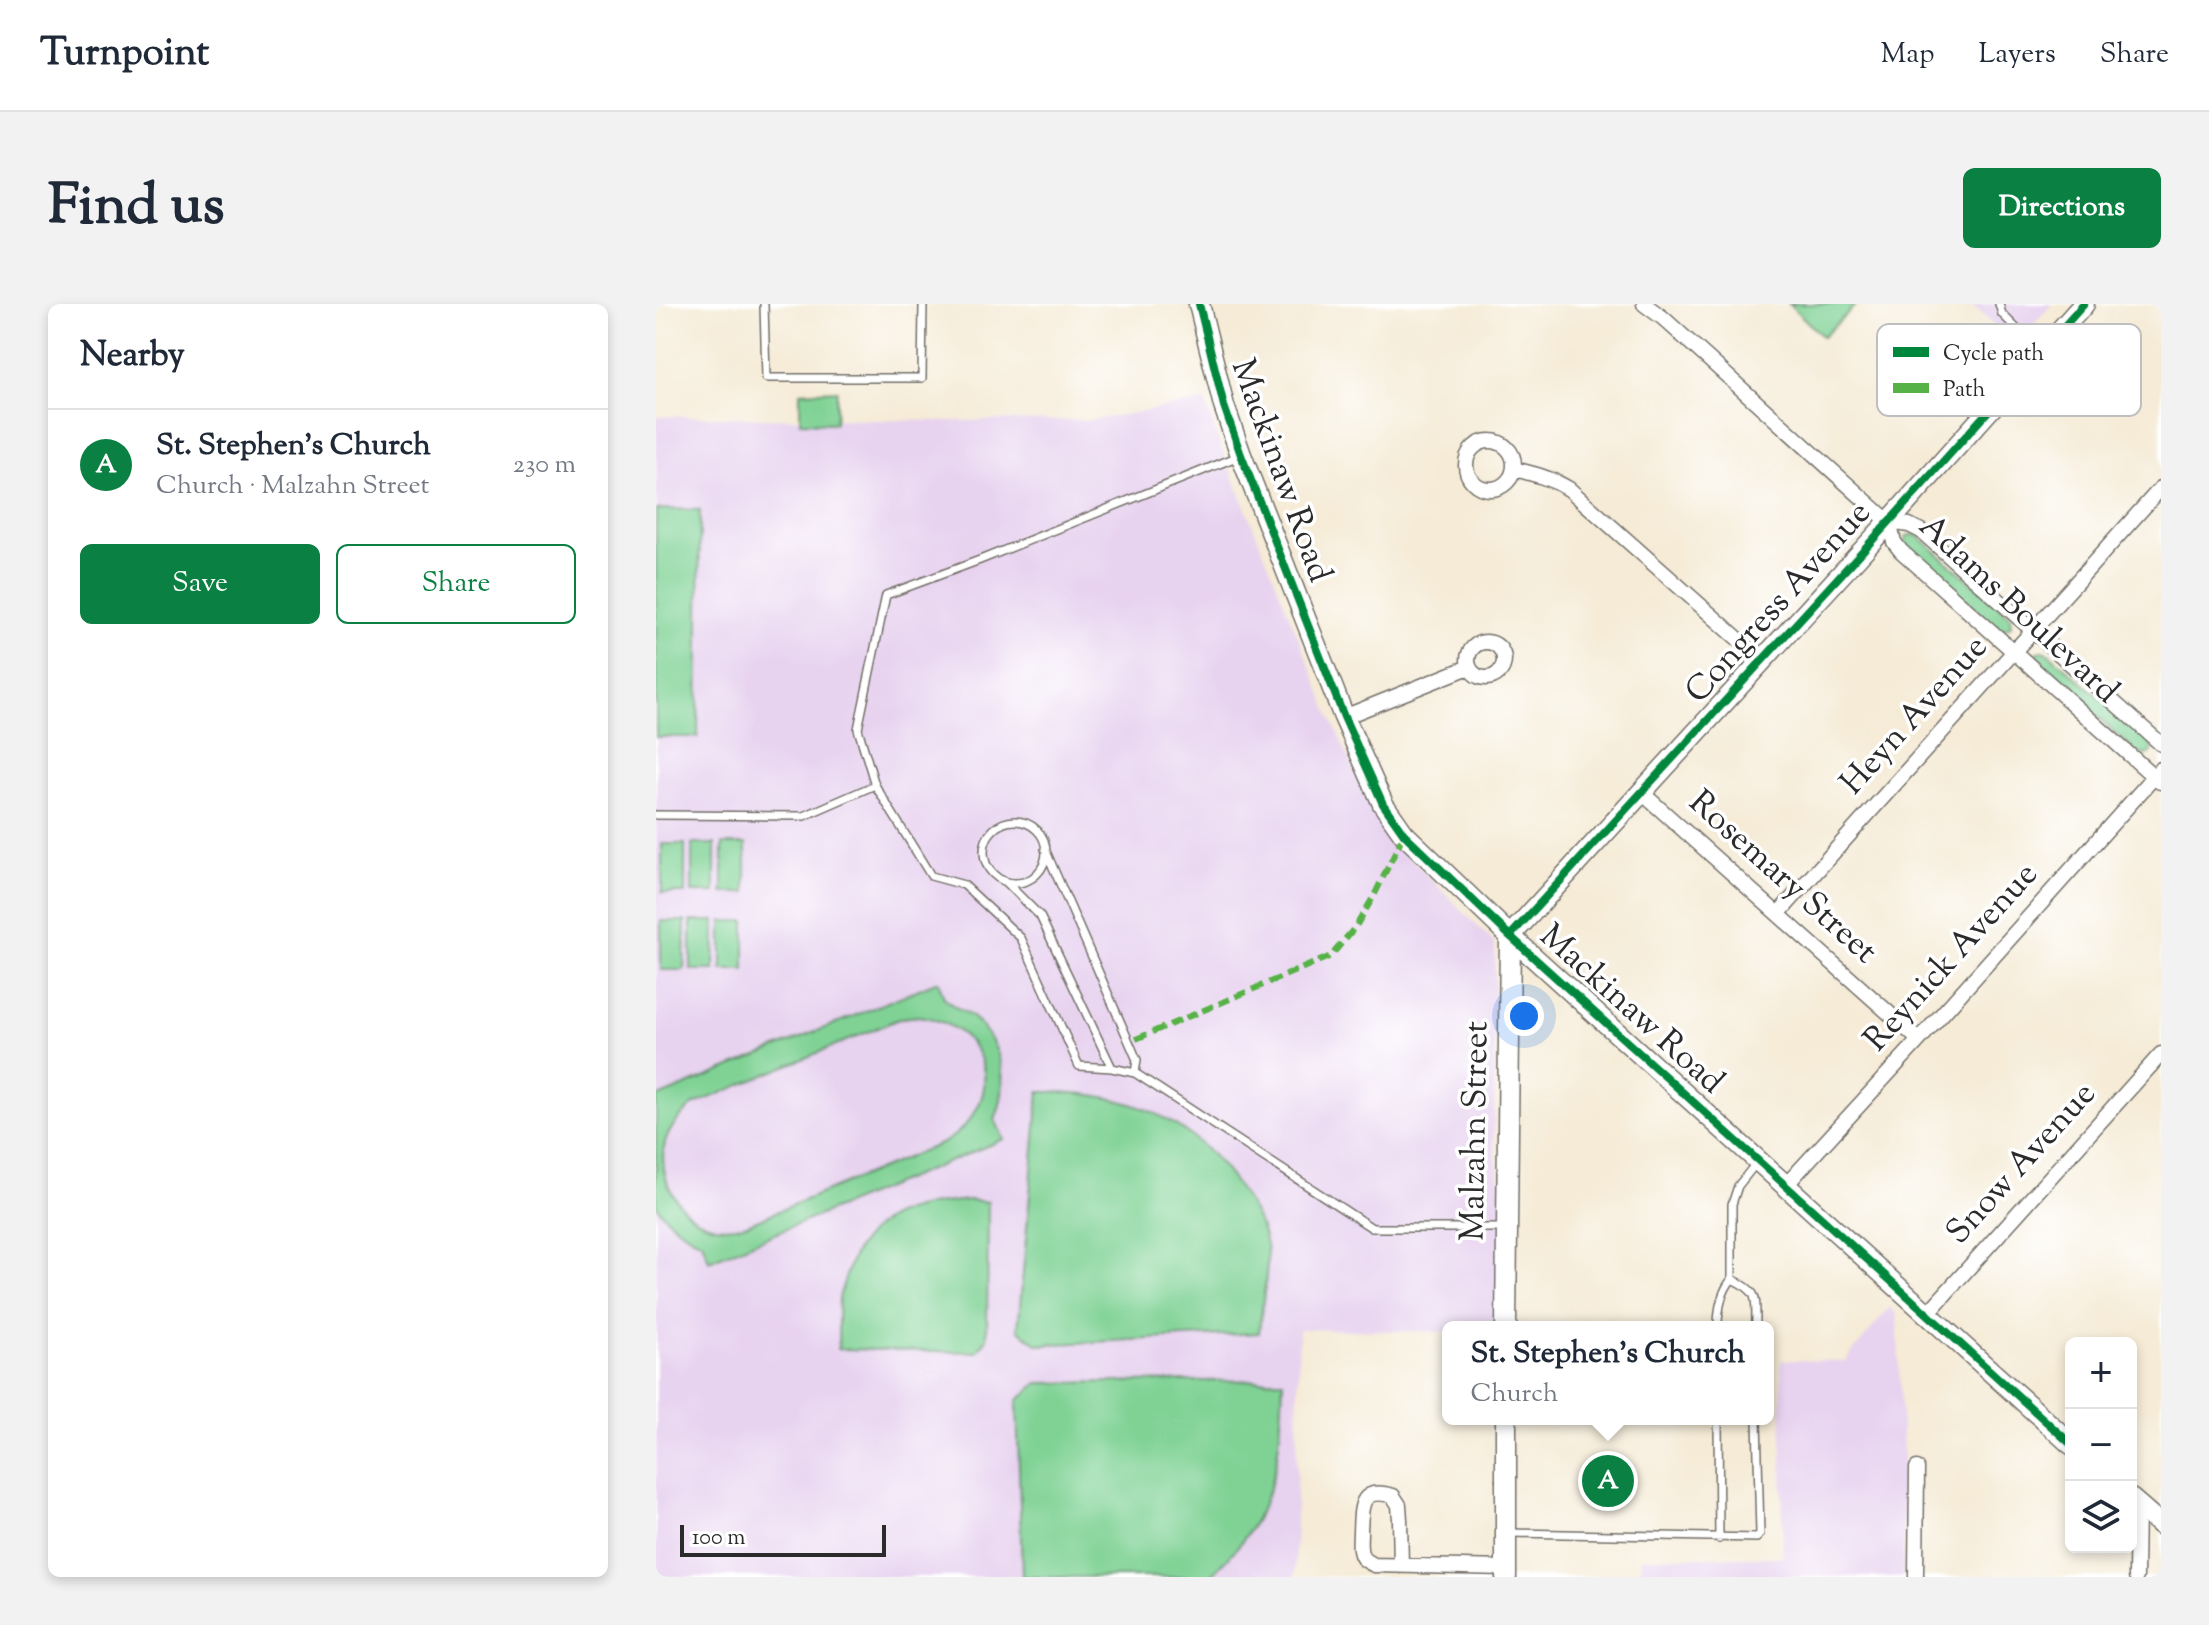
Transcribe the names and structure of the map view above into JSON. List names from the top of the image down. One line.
{"streets":{"street":["Mackinaw Road","Congress Avenue","Adams Boulevard","Heyn Avenue","Rosemary Street","Reynick Avenue","Malzahn Street","Snow Avenue"]},"crossings":[["Mackinaw Road","Congress Avenue"],["Mackinaw Road","Reynick Avenue"],["Mackinaw Road","Malzahn Street"],["Mackinaw Road","Snow Avenue"],["Congress Avenue","Adams Boulevard"],["Congress Avenue","Rosemary Street"],["Congress Avenue","Malzahn Street"],["Adams Boulevard","Heyn Avenue"],["Adams Boulevard","Reynick Avenue"],["Heyn Avenue","Rosemary Street"],["Rosemary Street","Reynick Avenue"]],"legend":["Cycle path","Path"],"scale_bar":"100 m","page":{"header":"Turnpoint","nav":["Map","Layers","Share"],"title":"Find us","buttons":["Directions",["Save","Share"]],"heading":"Nearby","list":[{"mark":"A","name":"St. Stephen's Church","note":"Church · Malzahn Street","value":"230 m"}],"popup":["St. Stephen's Church","Church"],"map_buttons":["+","−"],"pins":"A","scale":"100 m"}}
